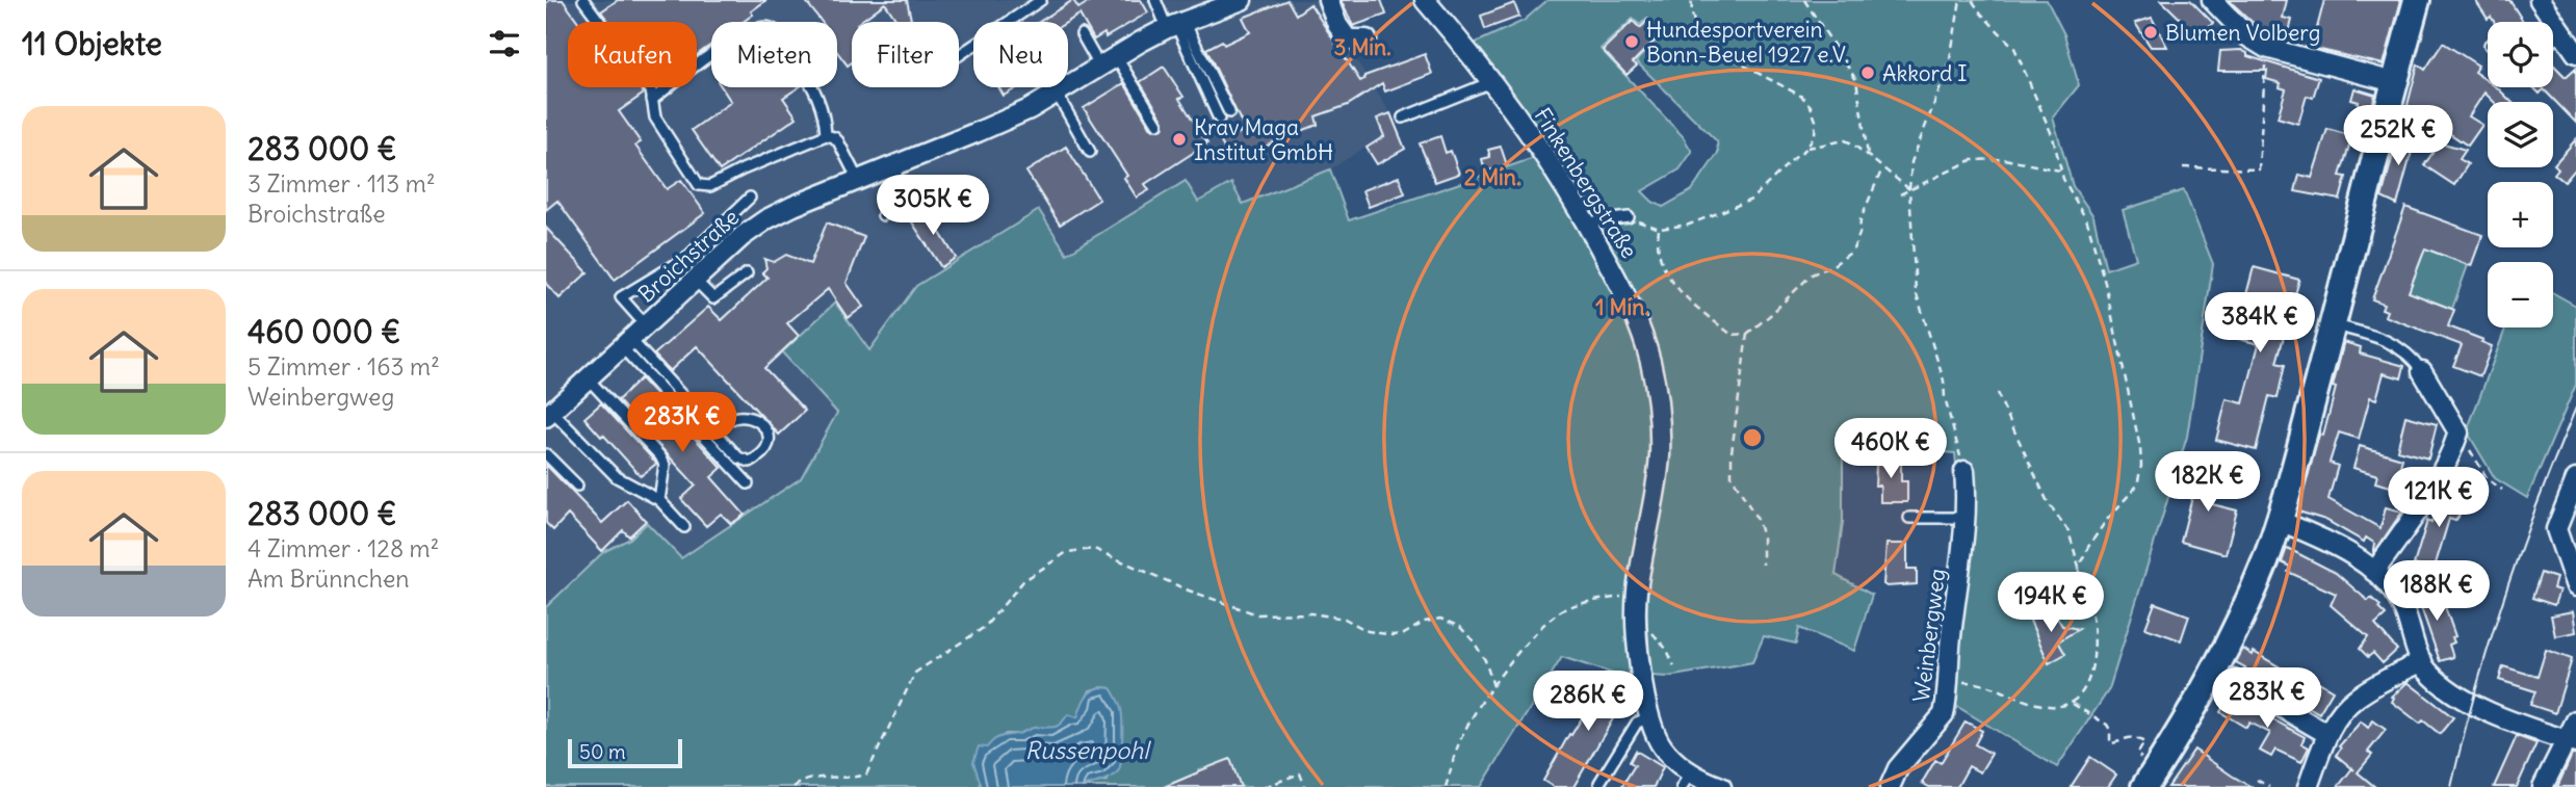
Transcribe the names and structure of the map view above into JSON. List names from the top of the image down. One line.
{"streets":{"street":["Finkenbergstraße","Broichstraße","Weinbergweg"]},"water":["Russenpohl"],"places":["Blumen Volberg","Hundesportverein Bonn-Beuel 1927 e.V.","Akkord I","Krav Maga Institut GmbH"],"scale_bar":"50 m","page":{"heading":"11 Objekte","map_buttons":["+","−"],"chip":["Kaufen","Mieten","Filter","Neu"],"list":[{"name":"283 000 €","note":"3 Zimmer · 113 m² · Broichstraße"},{"name":"460 000 €","note":"5 Zimmer · 163 m² · Weinbergweg"},{"name":"283 000 €","note":"4 Zimmer · 128 m² · Am Brünnchen"}],"price":["252K €","305K €","384K €","283K €","460K €","182K €","121K €","188K €","194K €","283K €","286K €"],"scale":"50 m"},"rings":["3 Min.","2 Min.","1 Min."]}
